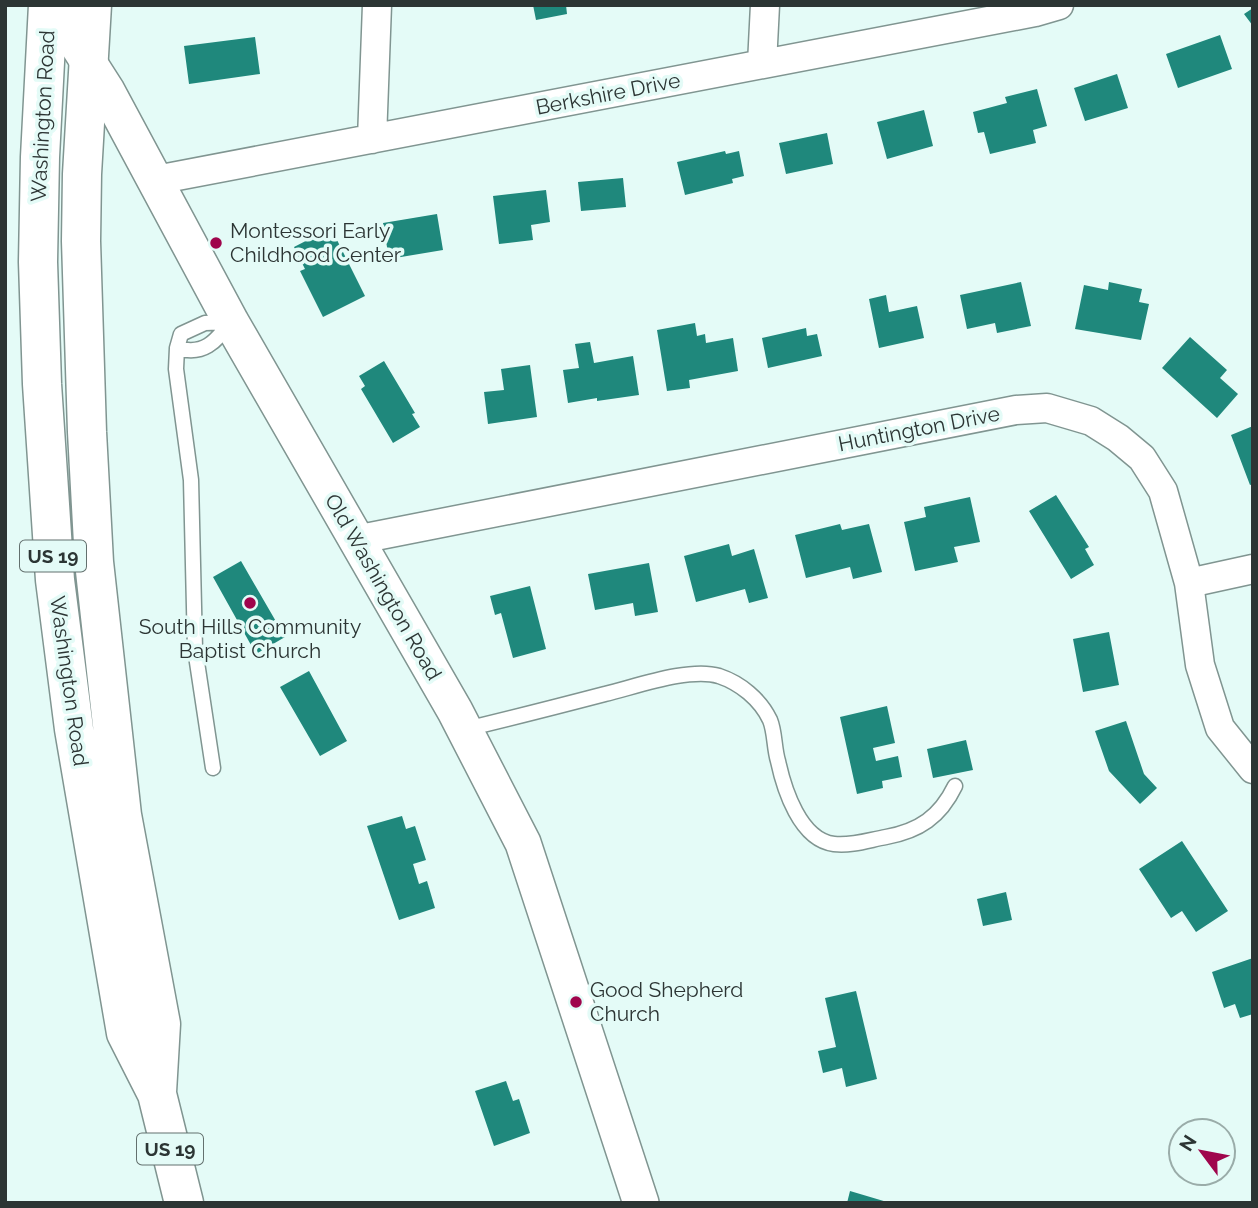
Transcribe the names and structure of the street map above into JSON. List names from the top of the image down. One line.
{"streets":{"main road":["Washington Road","US 19"],"street":["Berkshire Drive","Huntington Drive","Old Washington Road"]},"crossings":[["Berkshire Drive","Old Washington Road"],["Washington Road","Old Washington Road"],["Huntington Drive","Old Washington Road"]],"places":["Montessori Early Childhood Center","South Hills Community Baptist Church","Good Shepherd Church"],"north":"top left"}
